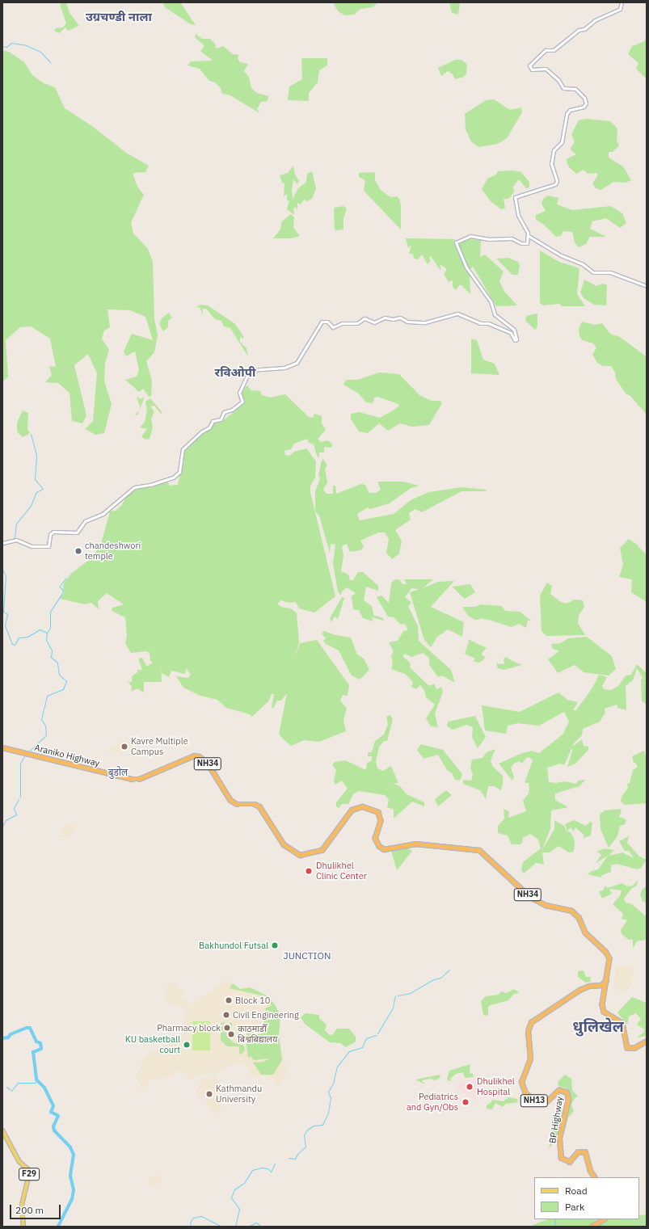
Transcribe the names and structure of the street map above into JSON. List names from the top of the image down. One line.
{"streets":{"highway":["Araniko Highway","NH34","NH13","BP Highway"],"main road":["F29"]},"crossings":[["Araniko Highway","BP Highway"]],"districts":["उग्रचण्डी नाला","रविओपी","बुडोल","JUNCTION","धुलिखेल"],"places":["chandeshwori temple","Kavre Multiple Campus","Dhulikhel Clinic Center","Bakhundol Futsal","Block 10","Civil Engineering","Pharmacy block","काठमाडौँ बिश्वबिद्यालय","KU basketball court","Dhulikhel Hospital","Kathmandu University","Pediatrics and Gyn/Obs"],"legend":["Road","Park"],"scale_bar":"200 m"}
